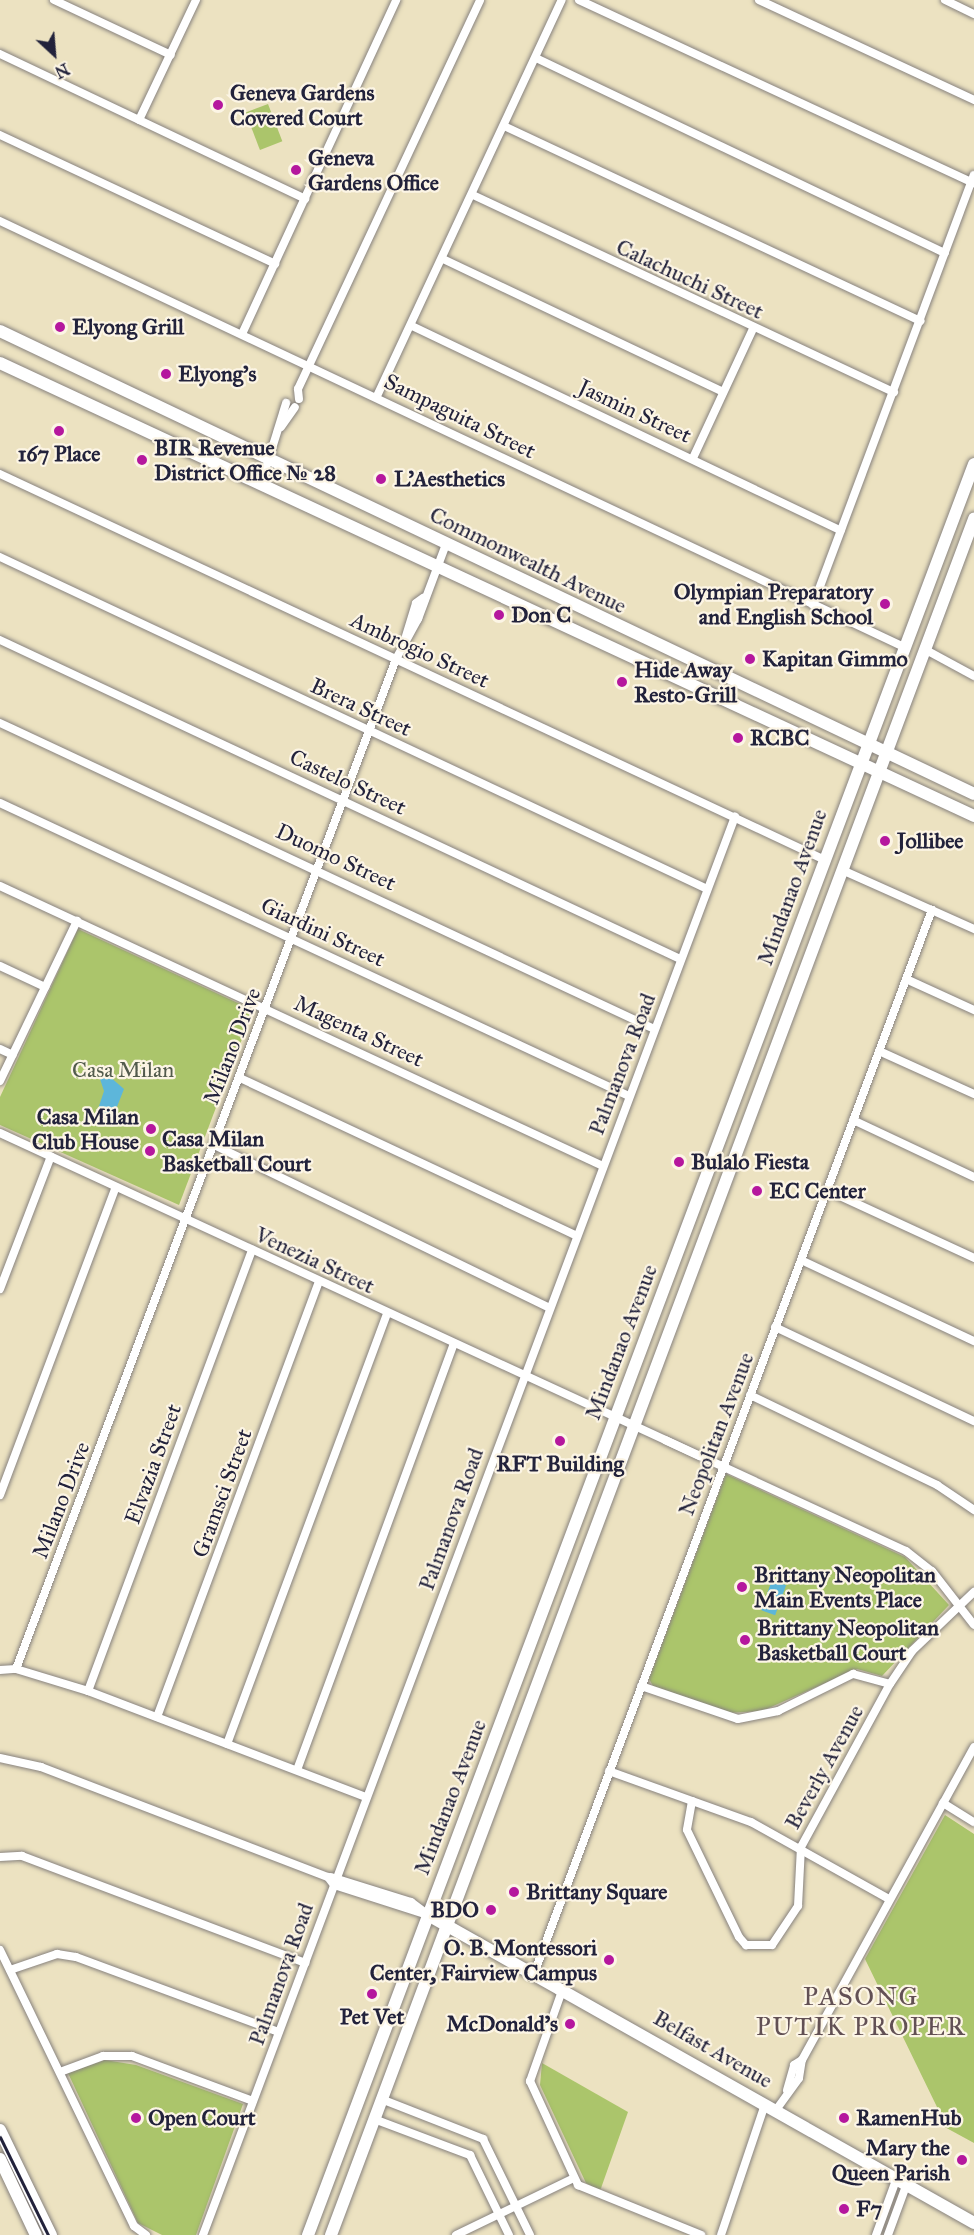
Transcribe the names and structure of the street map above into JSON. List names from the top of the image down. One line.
{"streets":{"main road":["Commonwealth Avenue","Mindanao Avenue","Belfast Avenue"],"street":["Calachuchi Street","Jasmin Street","Sampaguita Street","Ambrogio Street","Brera Street","Castelo Street","Duomo Street","Giardini Street","Magenta Street","Milano Drive","Palmanova Road","Venezia Street","Neopolitan Avenue","Elvazia Street","Gramsci Street","Beverly Avenue"]},"crossings":[["Sampaguita Street","Mindanao Avenue"],["Commonwealth Avenue","Mindanao Avenue"],["Commonwealth Avenue","Milano Drive"],["Ambrogio Street","Mindanao Avenue"],["Ambrogio Street","Milano Drive"],["Ambrogio Street","Palmanova Road"],["Brera Street","Milano Drive"],["Brera Street","Palmanova Road"],["Castelo Street","Milano Drive"],["Castelo Street","Palmanova Road"],["Duomo Street","Milano Drive"],["Duomo Street","Palmanova Road"],["Mindanao Avenue","Venezia Street"],["Mindanao Avenue","Belfast Avenue"],["Giardini Street","Milano Drive"],["Giardini Street","Palmanova Road"],["Magenta Street","Milano Drive"],["Magenta Street","Palmanova Road"],["Milano Drive","Venezia Street"],["Palmanova Road","Venezia Street"],["Venezia Street","Neopolitan Avenue"],["Venezia Street","Elvazia Street"],["Venezia Street","Gramsci Street"],["Venezia Street","Beverly Avenue"],["Neopolitan Avenue","Belfast Avenue"]],"districts":["PASONG PUTIK PROPER"],"parks":["Casa Milan"],"places":["Geneva Gardens Covered Court","Geneva Gardens Office","Elyong Grill","Elyong's","167 Place","BIR Revenue District Office № 28","L'Aesthetics","Olympian Preparatory and English School","Don C","Kapitan Gimmo","Hide Away Resto-Grill","RCBC","Jollibee","Casa Milan Club House","Casa Milan Basketball Court","Bulalo Fiesta","EC Center","RFT Building","Brittany Neopolitan Main Events Place","Brittany Neopolitan Basketball Court","Brittany Square","BDO","O. B. Montessori Center, Fairview Campus","Pet Vet","McDonald's","Open Court","RamenHub","Mary the Queen Parish","F7"],"north":"bottom right"}
